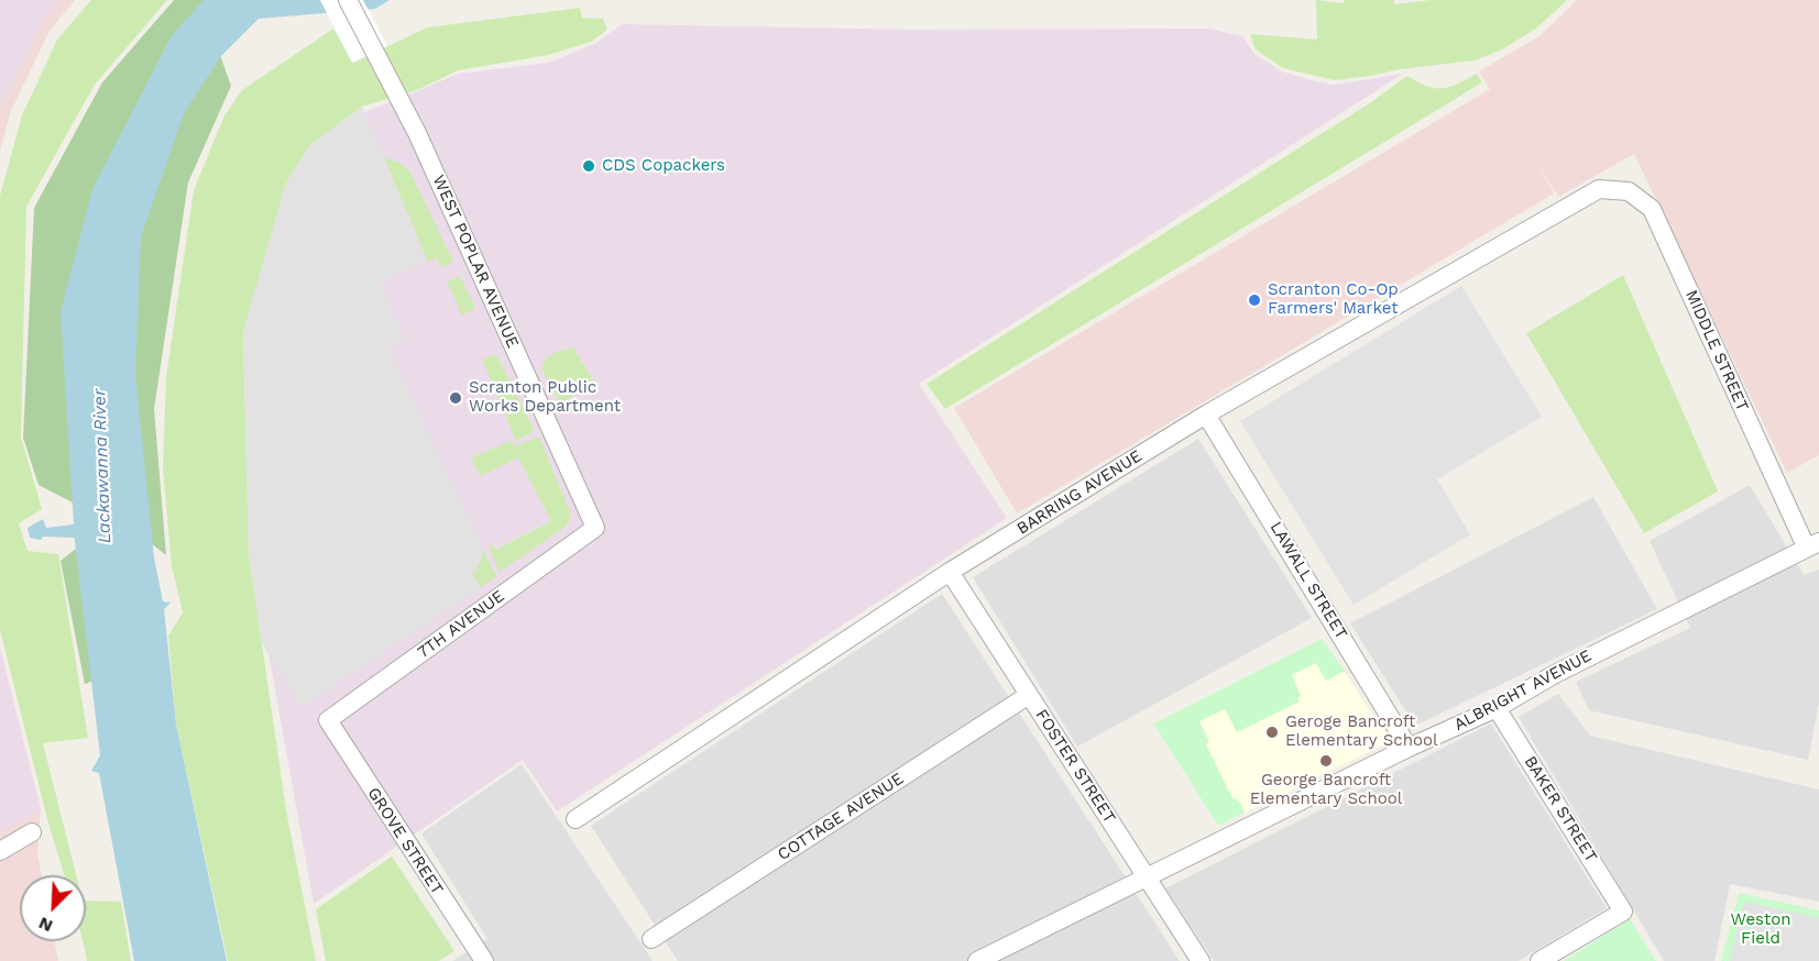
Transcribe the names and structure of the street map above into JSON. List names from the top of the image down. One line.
{"streets":{"street":["WEST POPLAR AVENUE","MIDDLE STREET","BARRING AVENUE","LAWALL STREET","7TH AVENUE","ALBRIGHT AVENUE","FOSTER STREET","BAKER STREET","COTTAGE AVENUE","GROVE STREET"]},"crossings":[["WEST POPLAR AVENUE","7TH AVENUE"],["MIDDLE STREET","BARRING AVENUE"],["MIDDLE STREET","ALBRIGHT AVENUE"],["BARRING AVENUE","LAWALL STREET"],["BARRING AVENUE","FOSTER STREET"],["LAWALL STREET","ALBRIGHT AVENUE"],["7TH AVENUE","GROVE STREET"],["ALBRIGHT AVENUE","FOSTER STREET"],["ALBRIGHT AVENUE","BAKER STREET"],["FOSTER STREET","COTTAGE AVENUE"]],"water":["Lackawanna River"],"parks":["Weston Field"],"places":["CDS Copackers","Scranton Co-Op Farmers' Market","Scranton Public Works Department","Geroge Bancroft Elementary School","George Bancroft Elementary School"],"north":"bottom left"}
